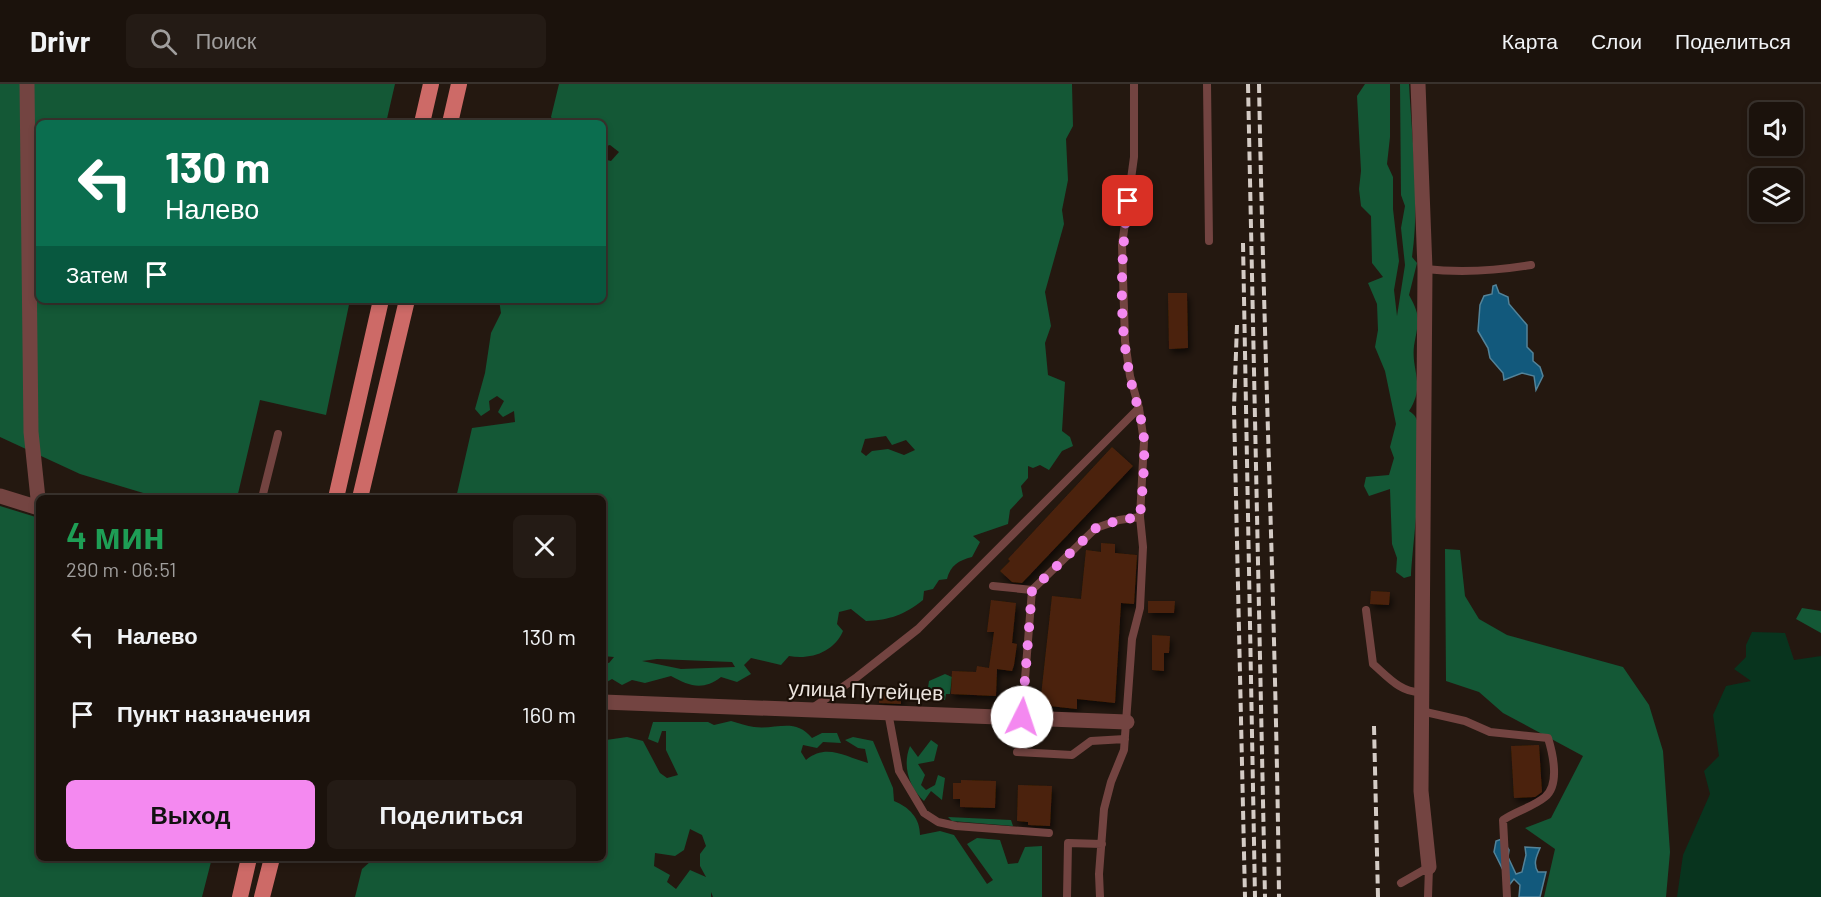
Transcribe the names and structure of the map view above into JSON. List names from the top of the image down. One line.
{"streets":{"street":["улица Путейцев"]},"page":{"header":"Drivr","search":"Поиск","nav":["Карта","Слои","Поделиться"],"turn":["130 m","Налево"],"then":"Затем","heading":["4 мин","290 m · 06:51"],"list":[{"name":"Налево","value":"130 m"},{"name":"Пункт назначения","value":"160 m"}],"buttons":["Выход","Поделиться"]}}
